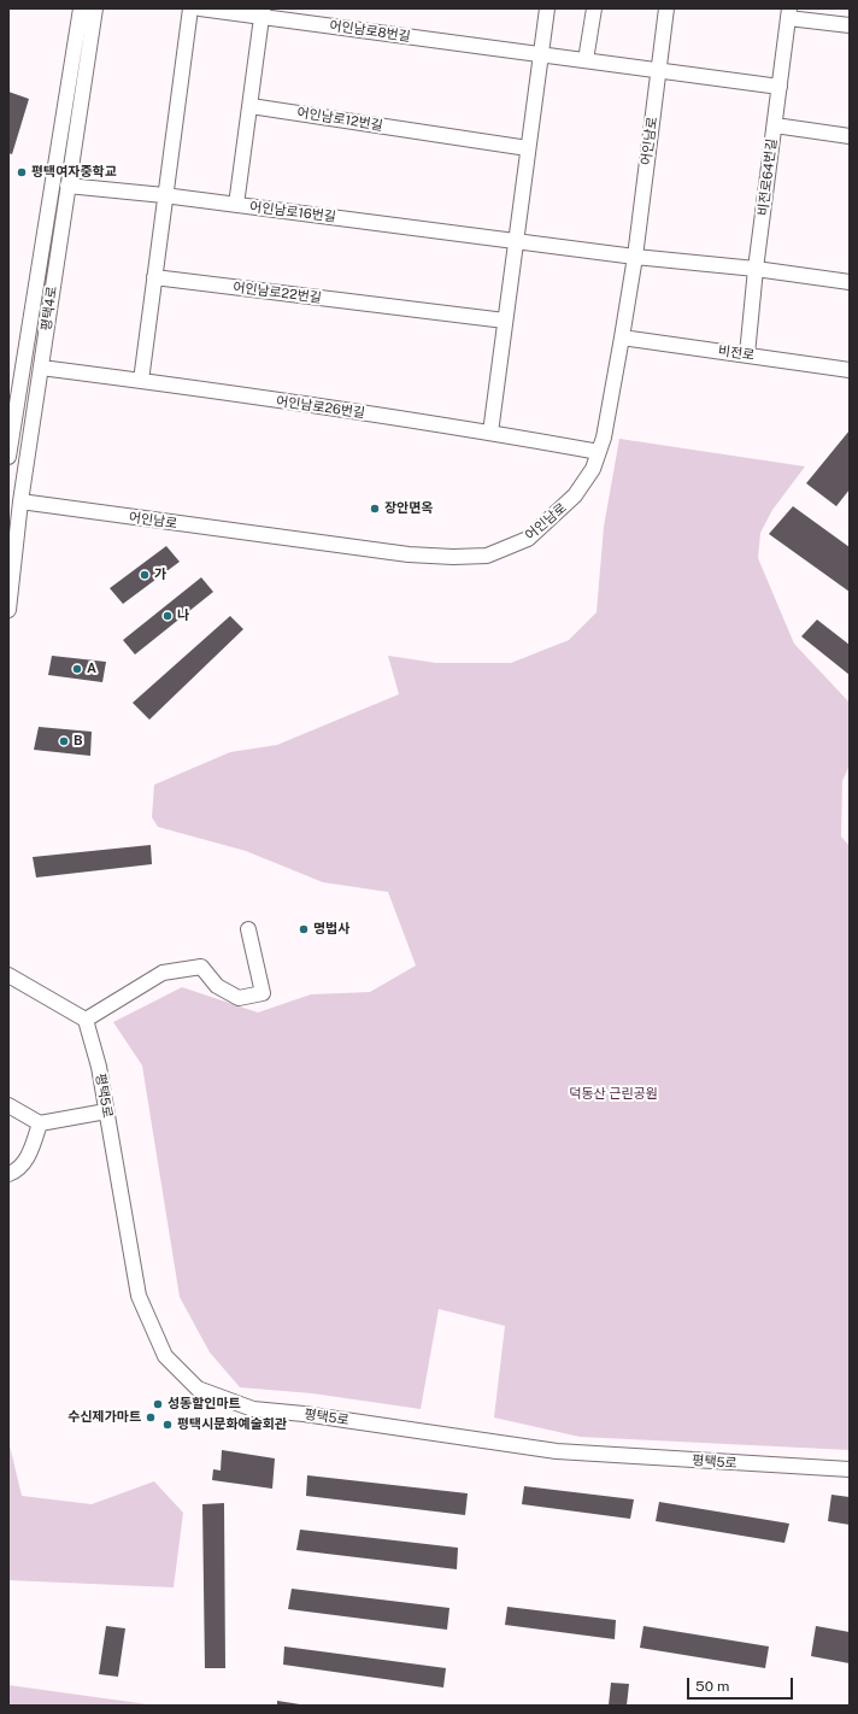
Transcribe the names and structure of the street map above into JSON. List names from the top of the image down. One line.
{"streets":{"street":["어인남로8번길","어인남로12번길","어인남로","비전로64번길","어인남로16번길","어인남로22번길","평택4로","비전로","어인남로26번길","평택5로"]},"crossings":[["어인남로8번길","어인남로"],["어인남로","어인남로16번길"],["어인남로","평택4로"],["어인남로","비전로"],["어인남로","어인남로26번길"],["비전로64번길","비전로"],["어인남로16번길","평택4로"],["평택4로","어인남로26번길"]],"parks":["덕동산 근린공원"],"places":["평택여자중학교","장안면옥","가","나","A","B","명법사","성동할인마트","수신제가마트","평택시문화예술회관"],"scale_bar":"50 m"}
